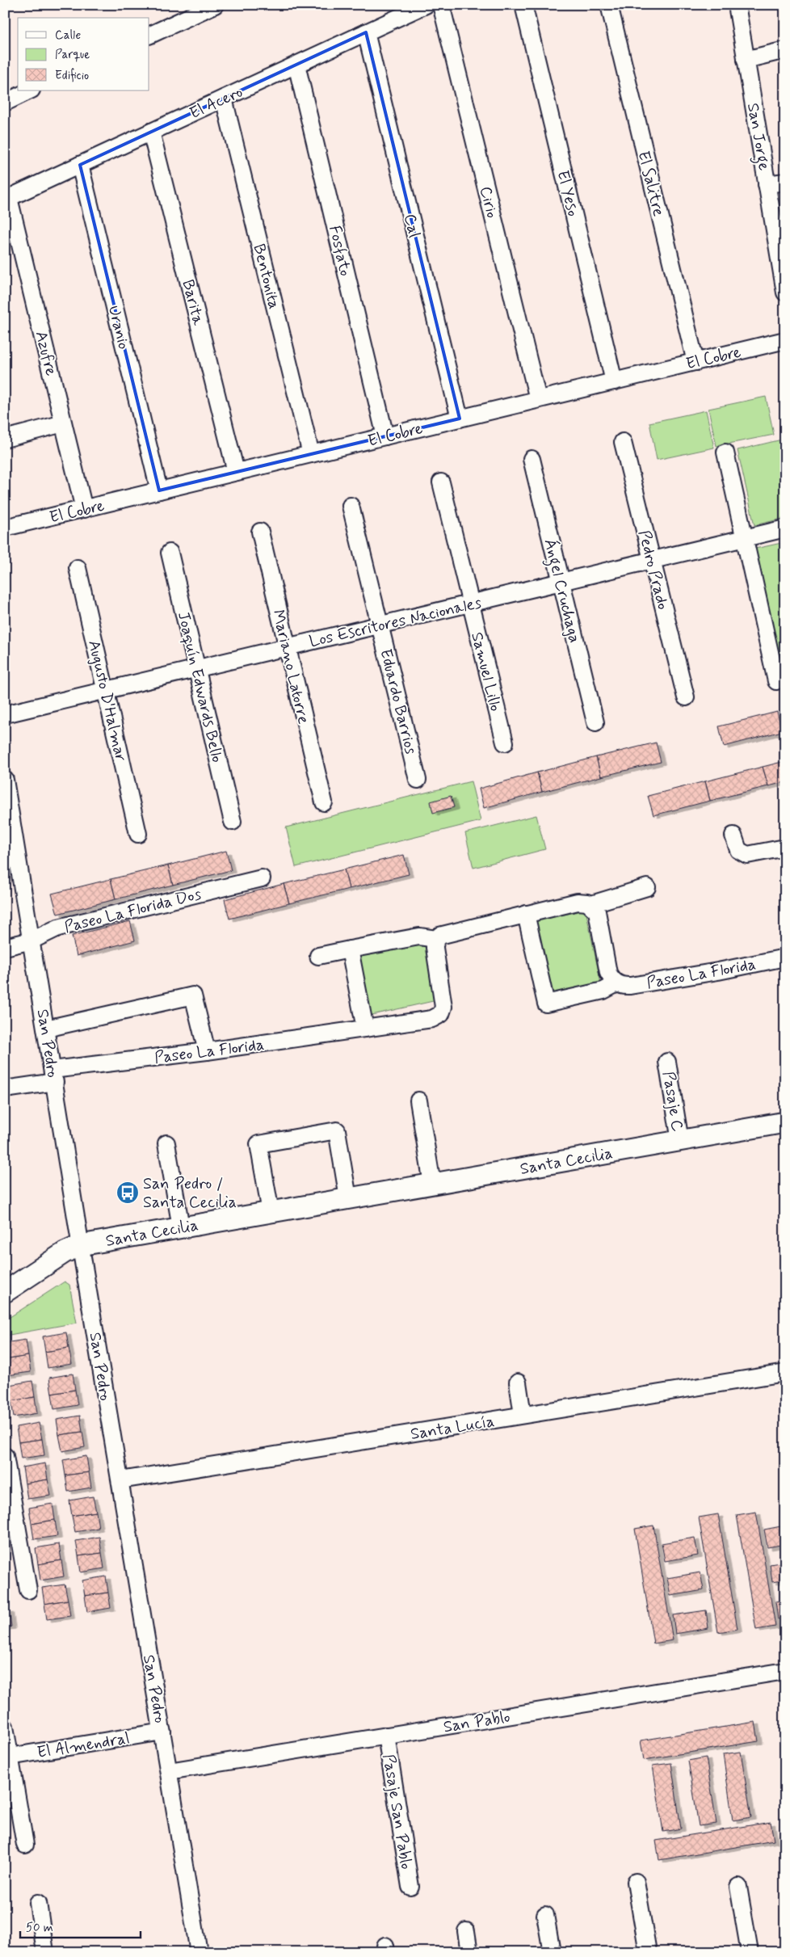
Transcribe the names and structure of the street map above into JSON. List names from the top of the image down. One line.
{"streets":{"main road":["Santa Cecilia"],"street":["El Acero","San Jorge","El Salitre","El Yeso","Cirio","Cal","Fosfato","Bentonita","Barita","Uranio","Azufre","El Cobre","Pedro Prado","Ángel Cruchaga","Los Escritores Nacionales","Mariano Latorre","Samuel Lillo","Joaquín Edwards Bello","Augusto D'Halmar","Eduardo Barrios","Paseo La Florida Dos","Paseo La Florida","San Pedro","Pasaje C","Santa Lucía","San Pablo","El Almendral","Pasaje San Pablo"]},"crossings":[["El Acero","Cal"],["El Acero","Fosfato"],["El Acero","Bentonita"],["El Acero","Barita"],["El Acero","Uranio"],["El Acero","Azufre"],["El Salitre","El Cobre"],["El Yeso","El Cobre"],["Cirio","El Cobre"],["Cal","El Cobre"],["Fosfato","El Cobre"],["Bentonita","El Cobre"],["Barita","El Cobre"],["Uranio","El Cobre"],["Azufre","El Cobre"],["Pedro Prado","Los Escritores Nacionales"],["Ángel Cruchaga","Los Escritores Nacionales"],["Los Escritores Nacionales","Mariano Latorre"],["Los Escritores Nacionales","Samuel Lillo"],["Los Escritores Nacionales","Joaquín Edwards Bello"],["Los Escritores Nacionales","Augusto D'Halmar"],["Los Escritores Nacionales","Eduardo Barrios"],["Paseo La Florida Dos","San Pedro"],["Paseo La Florida","San Pedro"],["San Pedro","Santa Cecilia"],["San Pedro","Santa Lucía"],["San Pedro","San Pablo"],["San Pedro","El Almendral"],["Pasaje C","Santa Cecilia"],["San Pablo","Pasaje San Pablo"]],"places":{"bus stop":["San Pedro / Santa Cecilia"]},"legend":["Calle","Parque","Edificio"],"scale_bar":"50 m"}
